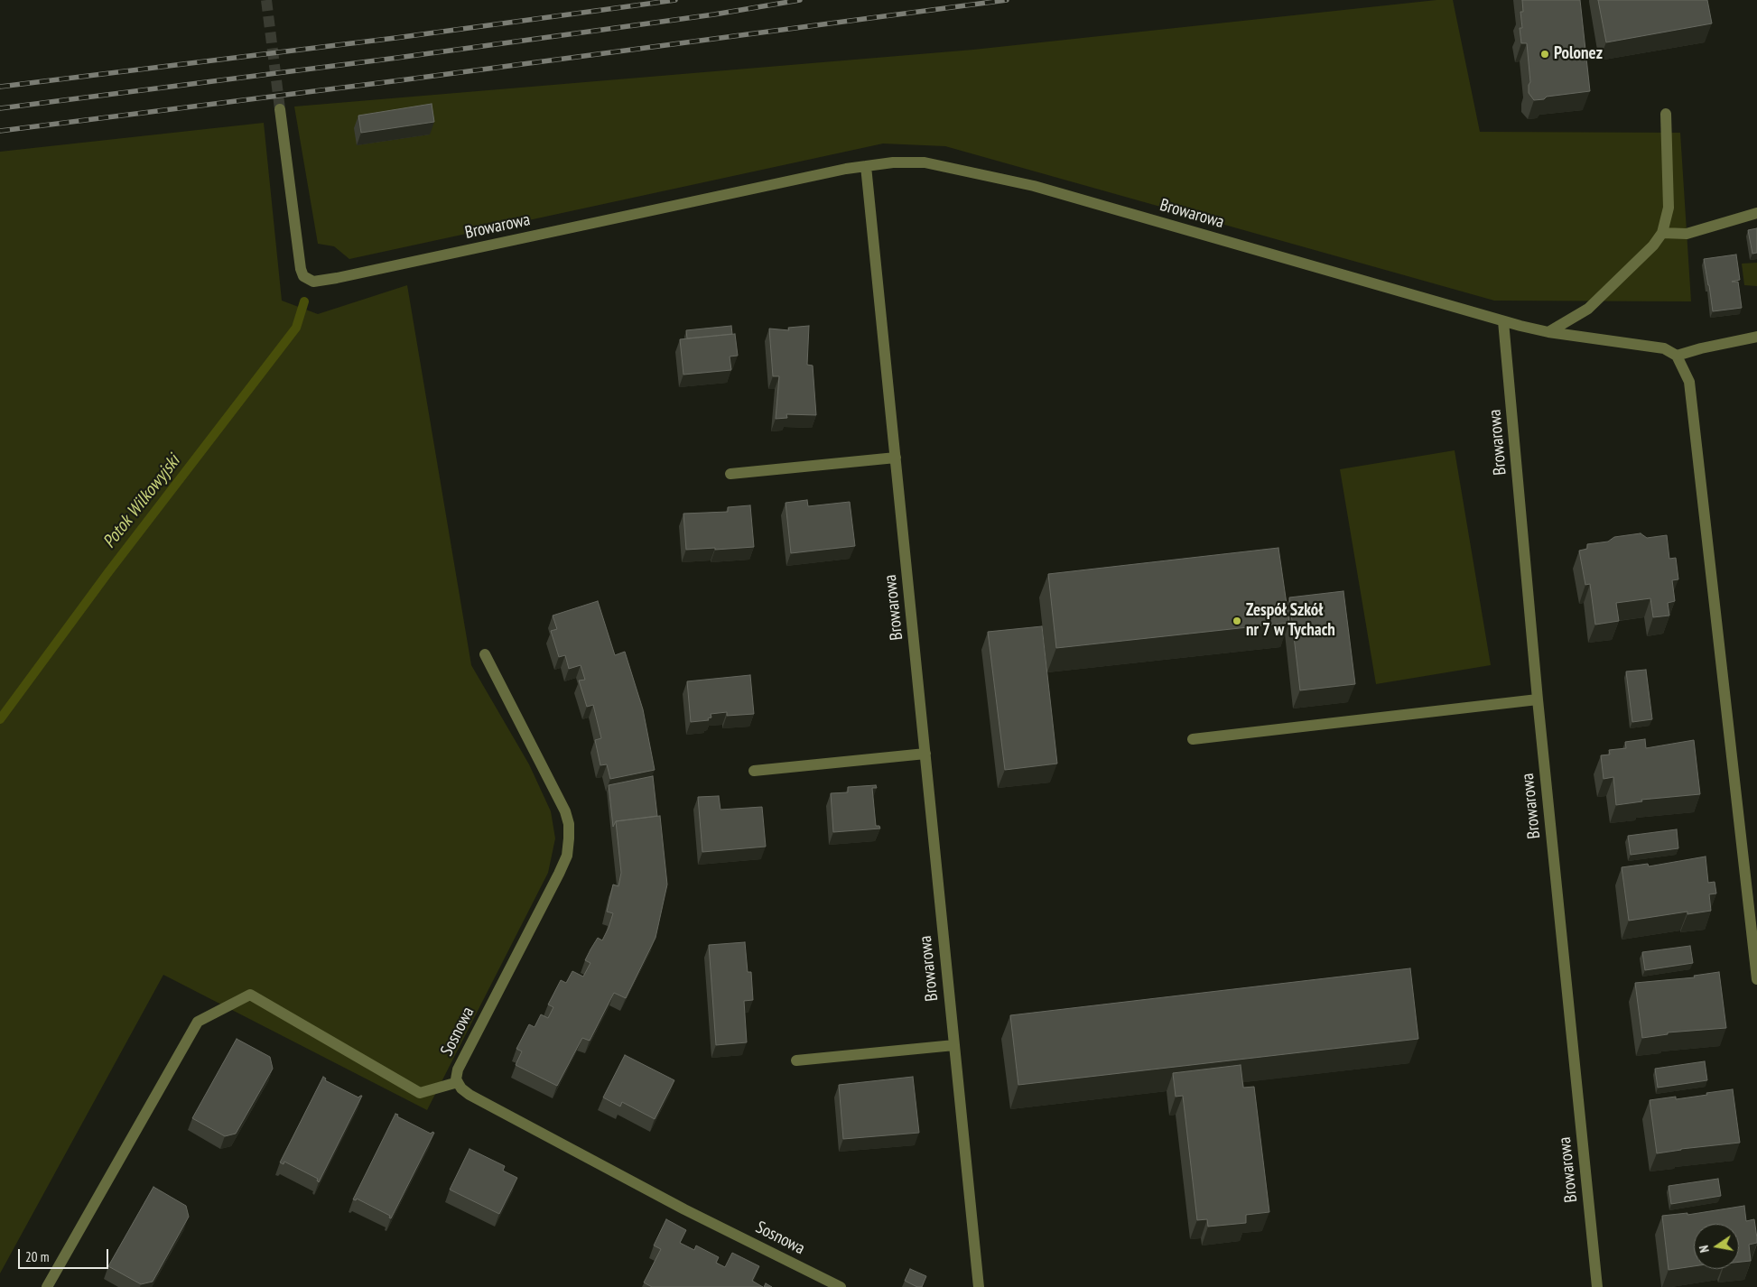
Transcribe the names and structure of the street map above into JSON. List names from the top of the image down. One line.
{"streets":{"street":["Browarowa","Sosnowa"]},"water":["Potok Wilkowyjski"],"places":["Polonez","Zespół Szkół nr 7 w Tychach"],"scale_bar":"20 m","north":"left"}
